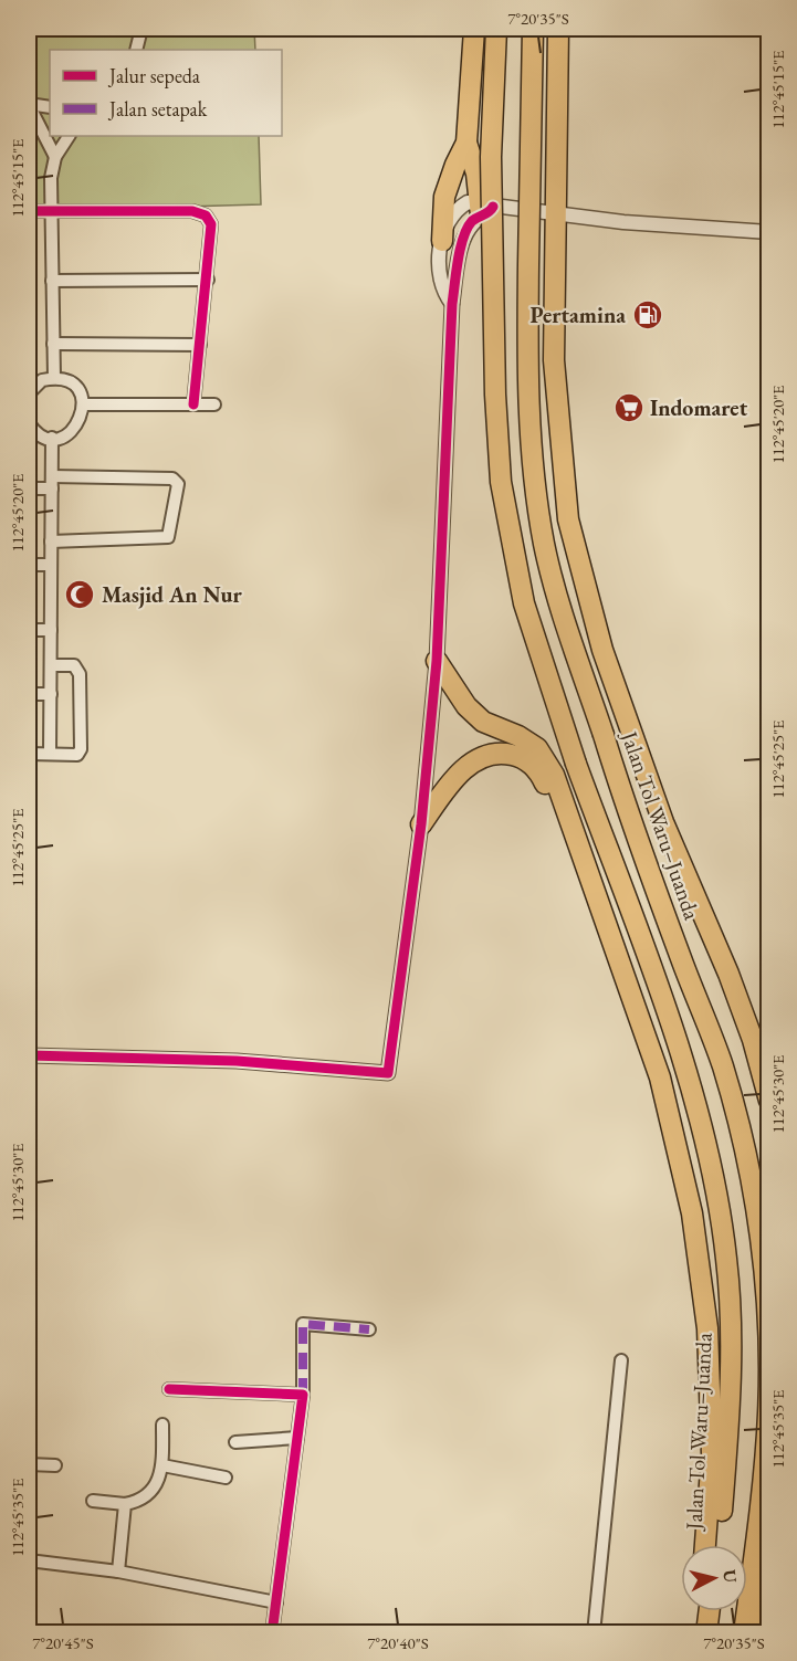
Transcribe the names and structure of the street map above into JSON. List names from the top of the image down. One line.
{"streets":{"highway":["Jalan Tol Waru–Juanda"]},"places":{"fuel station":["Pertamina"],"supermarket":["Indomaret"],"mosque":["Masjid An Nur"]},"legend":["Jalur sepeda","Jalan setapak"],"north":"right","coordinates":["7°20'35\"S","112°45'15\"E","112°45'20\"E","112°45'25\"E","112°45'30\"E","112°45'35\"E","7°20'45\"S","7°20'40\"S"]}
